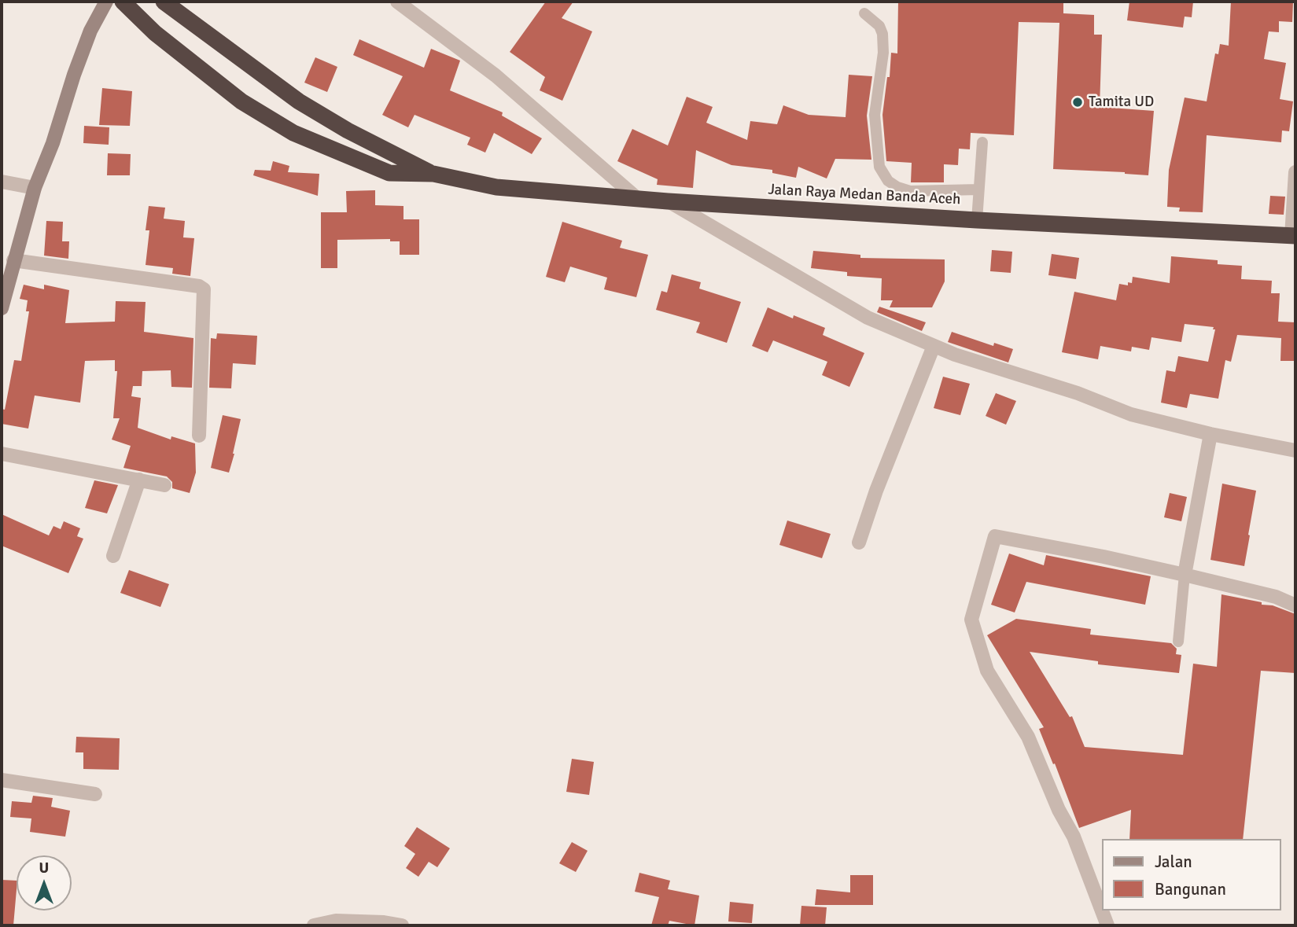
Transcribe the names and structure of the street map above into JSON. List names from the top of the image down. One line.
{"streets":{"highway":["Jalan Raya Medan Banda Aceh"]},"places":["Tamita UD"],"legend":["Jalan","Bangunan"],"north":"top"}
